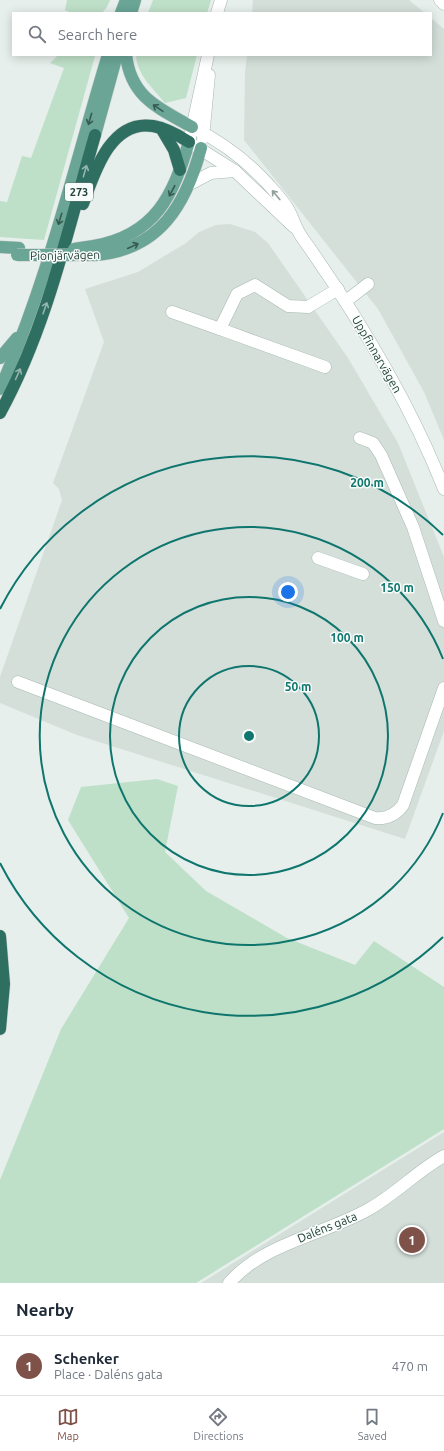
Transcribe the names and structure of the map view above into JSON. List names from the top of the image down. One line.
{"streets":{"highway":["273"],"main road":["Pionjärvägen"],"street":["Uppfinnarvägen","Daléns gata"]},"crossings":[["Pionjärvägen","Uppfinnarvägen"]],"page":{"search":"Search here","pins":"1","heading":"Nearby","list":[{"mark":"1","name":"Schenker","note":"Place · Daléns gata","value":"470 m"}],"nav":["Map","Directions","Saved"]},"rings":["200 m","150 m","100 m","50 m"]}
